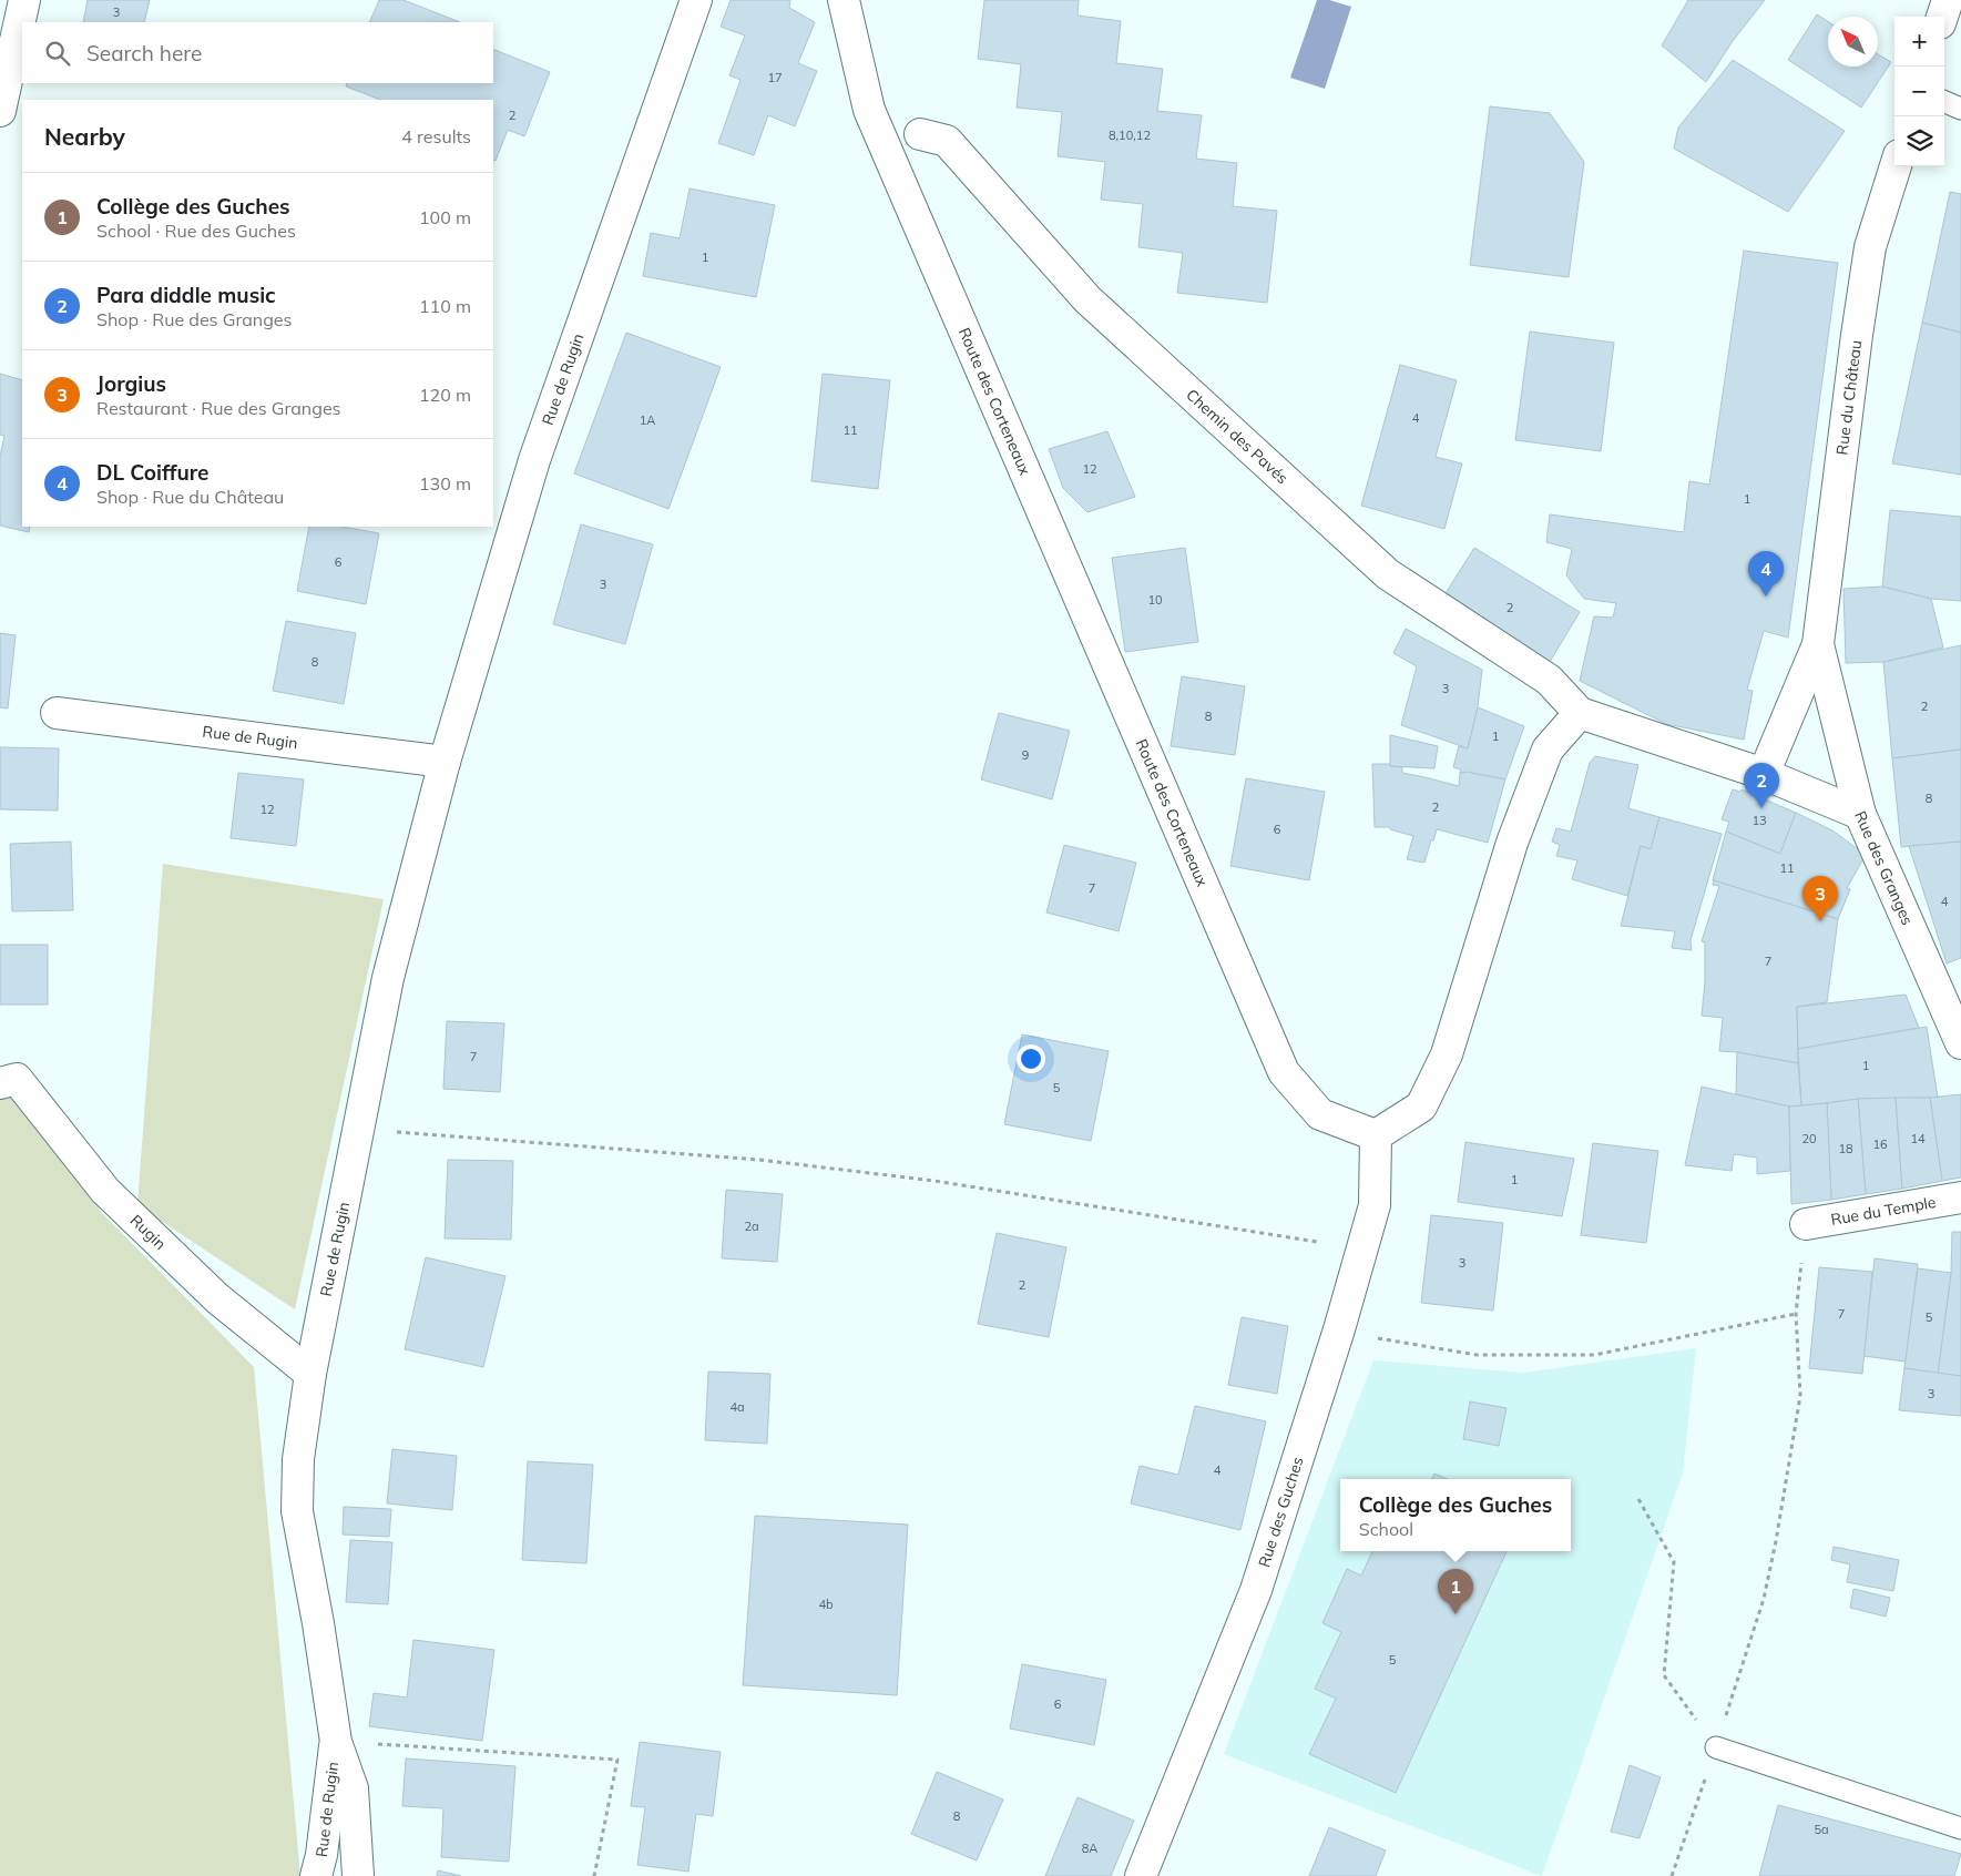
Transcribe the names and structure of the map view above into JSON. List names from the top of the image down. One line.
{"streets":{"street":["Rue de Rugin","Rue du Château","Route des Corteneaux","Chemin des Pavés","Rue des Granges","Rue du Temple","Rugin","Rue des Guches"]},"crossings":[["Rue de Rugin","Rugin"],["Rue du Château","Rue des Granges"],["Route des Corteneaux","Rue des Guches"],["Chemin des Pavés","Rue des Granges"]],"house_numbers":["3","17","2","8,10,12","1","4","1A","11","12","1","6","3","10","2","8","3","2","8","1","9","8","2","12","13","6","11","7","4","7","7","1","5","20","14","16","18","1","2a","3","2","7","5","3","4a","4","4b","5","6","8","5a","8A"],"north":"top left","page":{"map_buttons":["+","−"],"search":"Search here","heading":["Nearby","4 results"],"list":[{"mark":"1","name":"Collège des Guches","note":"School · Rue des Guches","value":"100 m"},{"mark":"2","name":"Para diddle music","note":"Shop · Rue des Granges","value":"110 m"},{"mark":"3","name":"Jorgius","note":"Restaurant · Rue des Granges","value":"120 m"},{"mark":"4","name":"DL Coiffure","note":"Shop · Rue du Château","value":"130 m"}],"pins":["4","2","3","1"],"popup":["Collège des Guches","School"]}}
